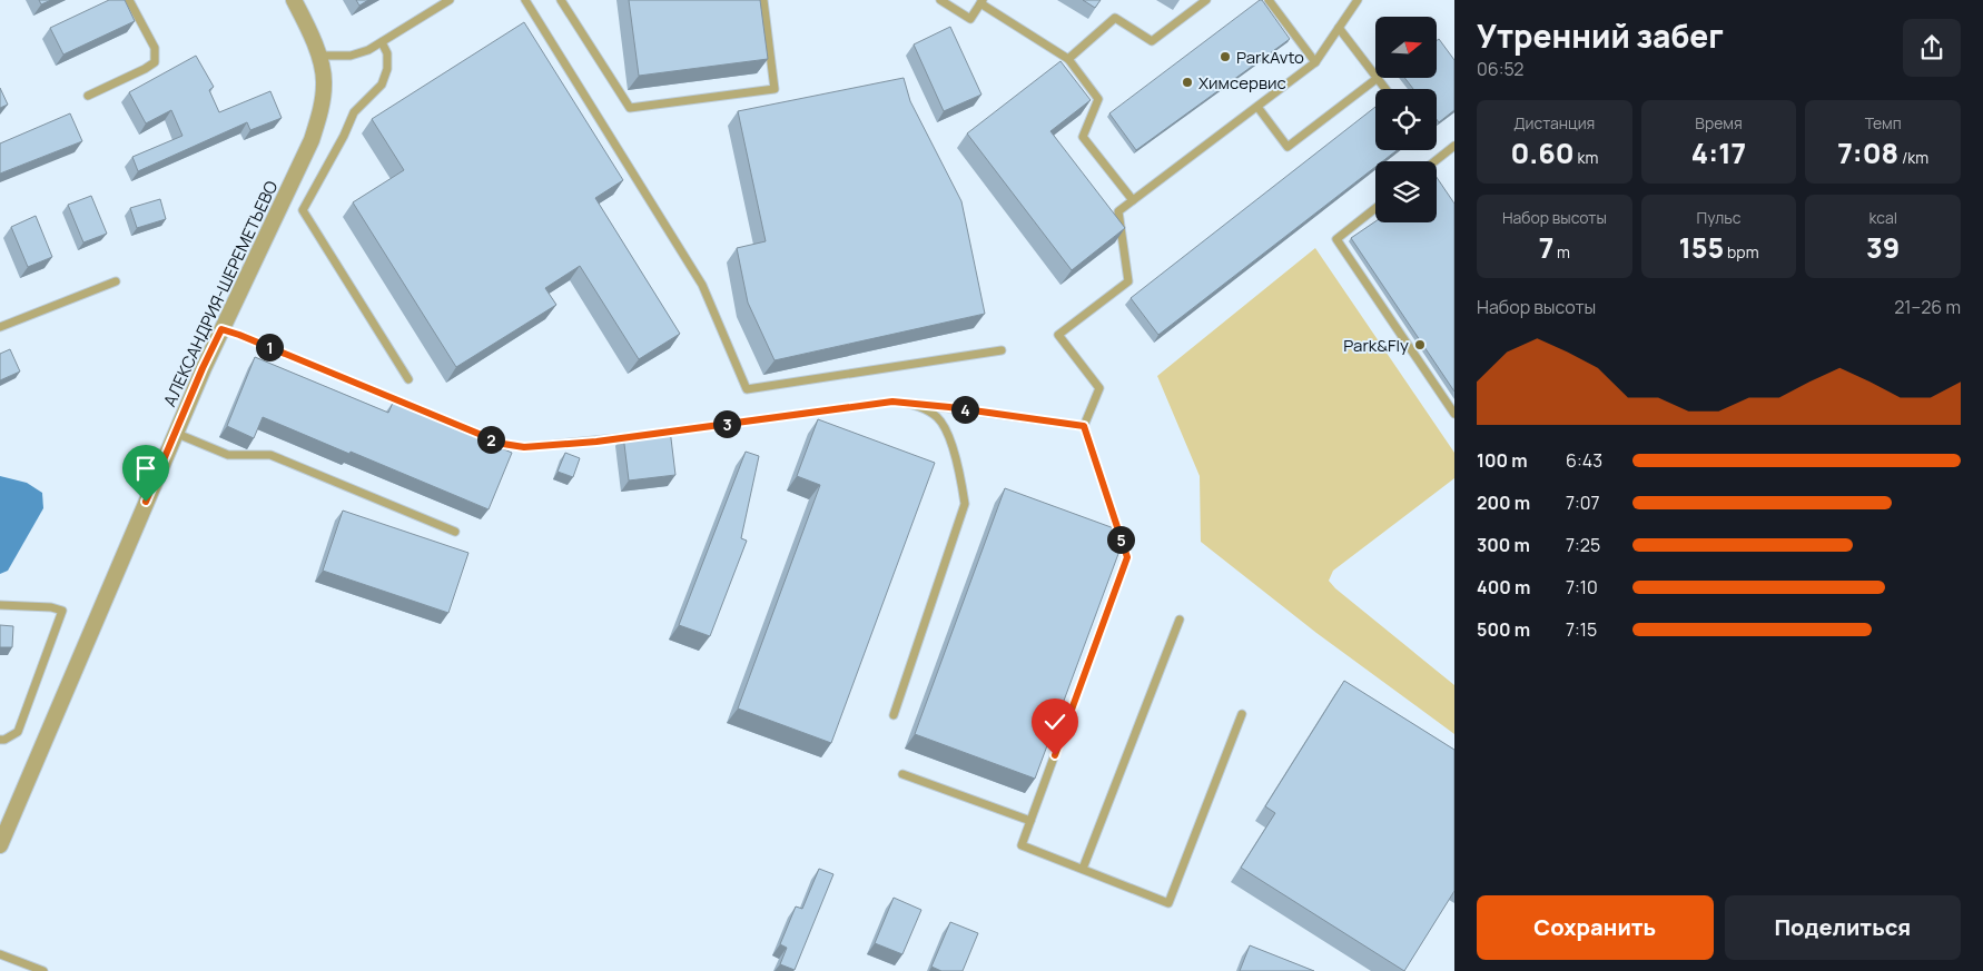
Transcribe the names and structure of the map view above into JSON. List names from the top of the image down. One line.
{"streets":{"street":["АЛЕКСАНДРИЯ-ШЕРЕМЕТЬЕВО"]},"places":["ParkAvto","Химсервис","Park&Fly"],"north":"right","page":{"heading":["Утренний забег","06:52"],"stats":[["Дистанция","0.60 km"],["Время","4:17"],["Темп","7:08 /km"],["Набор высоты","7 m"],["Пульс","155 bpm"],["kcal","39"]],"chart":["Набор высоты","21–26 m"],"pins":["1","4","3","2","5"],"list":[{"name":"100 m","note":"6:43"},{"name":"200 m","note":"7:07"},{"name":"300 m","note":"7:25"},{"name":"400 m","note":"7:10"},{"name":"500 m","note":"7:15"}],"buttons":["Сохранить","Поделиться"]}}
